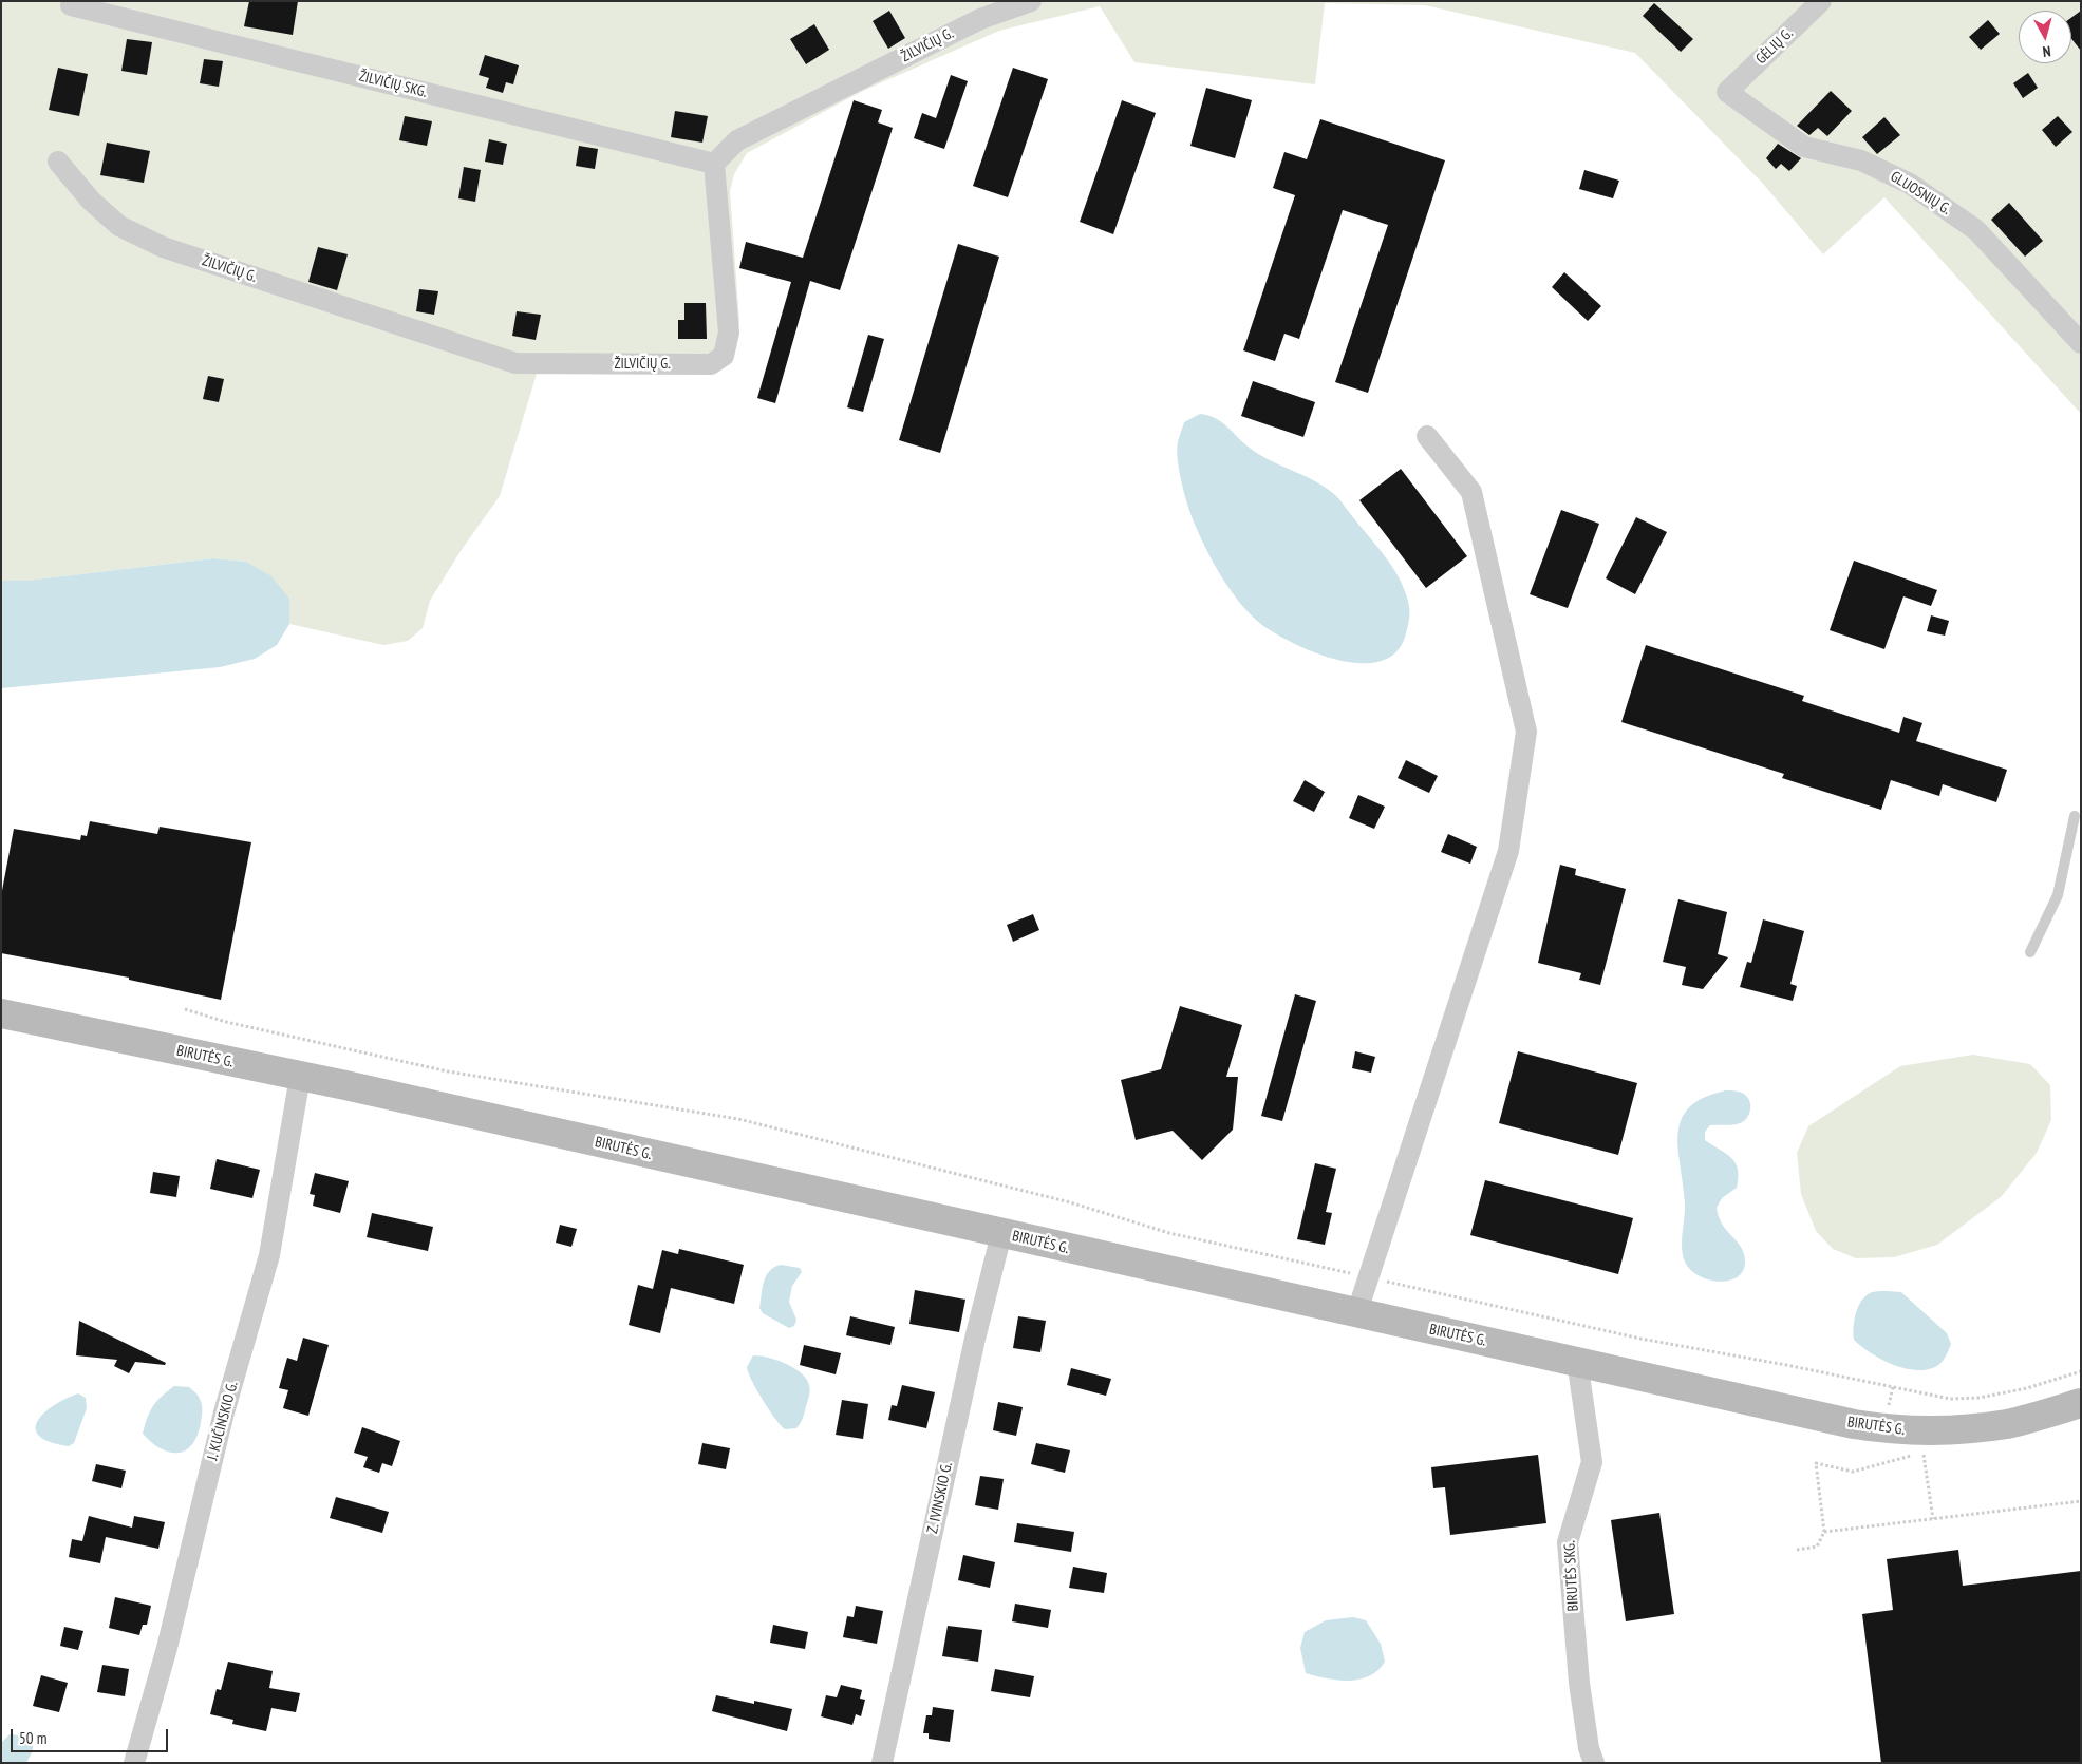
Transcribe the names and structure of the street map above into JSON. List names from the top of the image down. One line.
{"streets":{"main road":["BIRUTĖS G."],"street":["ŽILVIČIŲ G.","GĖLIŲ G.","ŽILVIČIŲ SKG.","GLUOSNIŲ G.","J. KUČINSKIO G.","Z. IVINSKIO G.","BIRUTĖS SKG."]},"crossings":[["ŽILVIČIŲ G.","ŽILVIČIŲ SKG."],["GĖLIŲ G.","GLUOSNIŲ G."],["BIRUTĖS G.","J. KUČINSKIO G."],["BIRUTĖS G.","Z. IVINSKIO G."],["BIRUTĖS G.","BIRUTĖS SKG."]],"scale_bar":"50 m","north":"bottom"}
